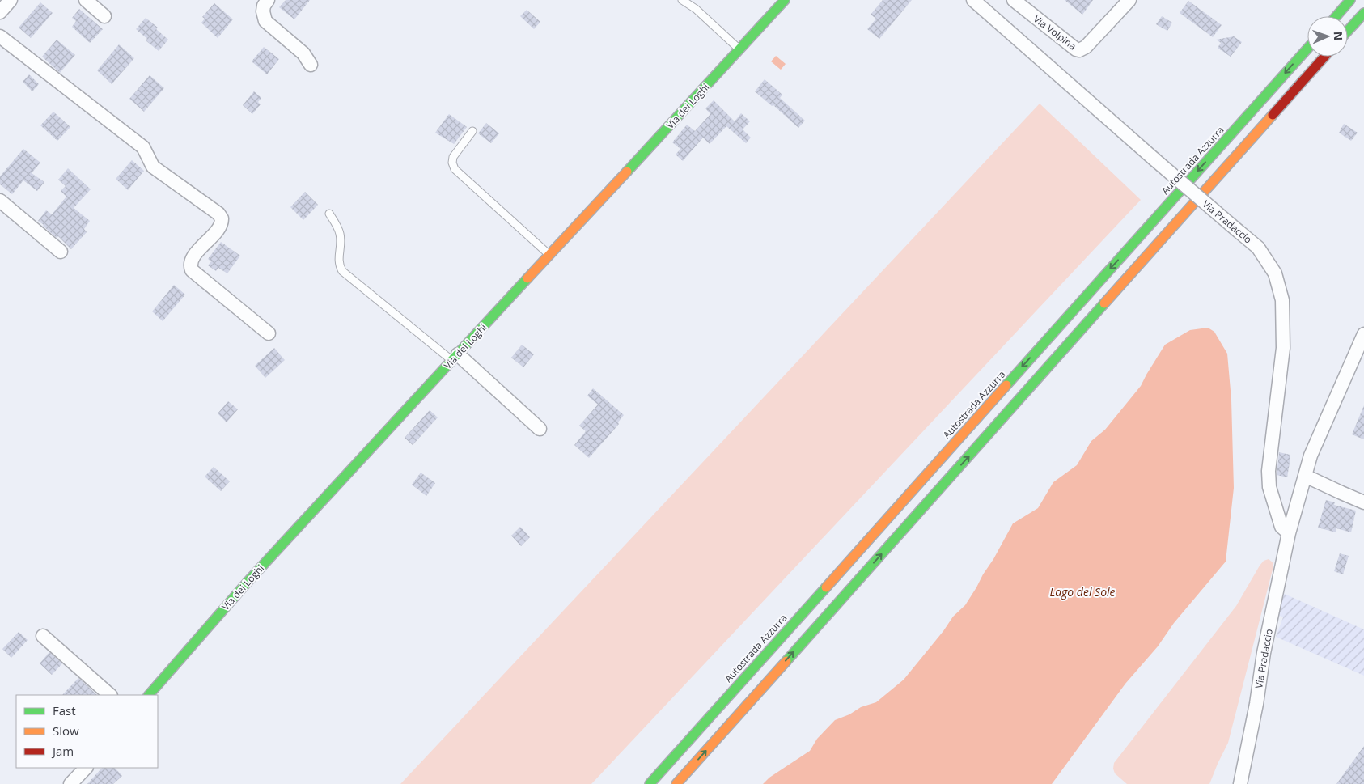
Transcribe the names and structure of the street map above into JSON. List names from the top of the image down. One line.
{"streets":{"main road":["Via dei Loghi","Autostrada Azzurra"],"street":["Via Volpina","Via Pradaccio"]},"water":["Lago del Sole"],"legend":["Fast","Slow","Jam"],"north":"right"}
